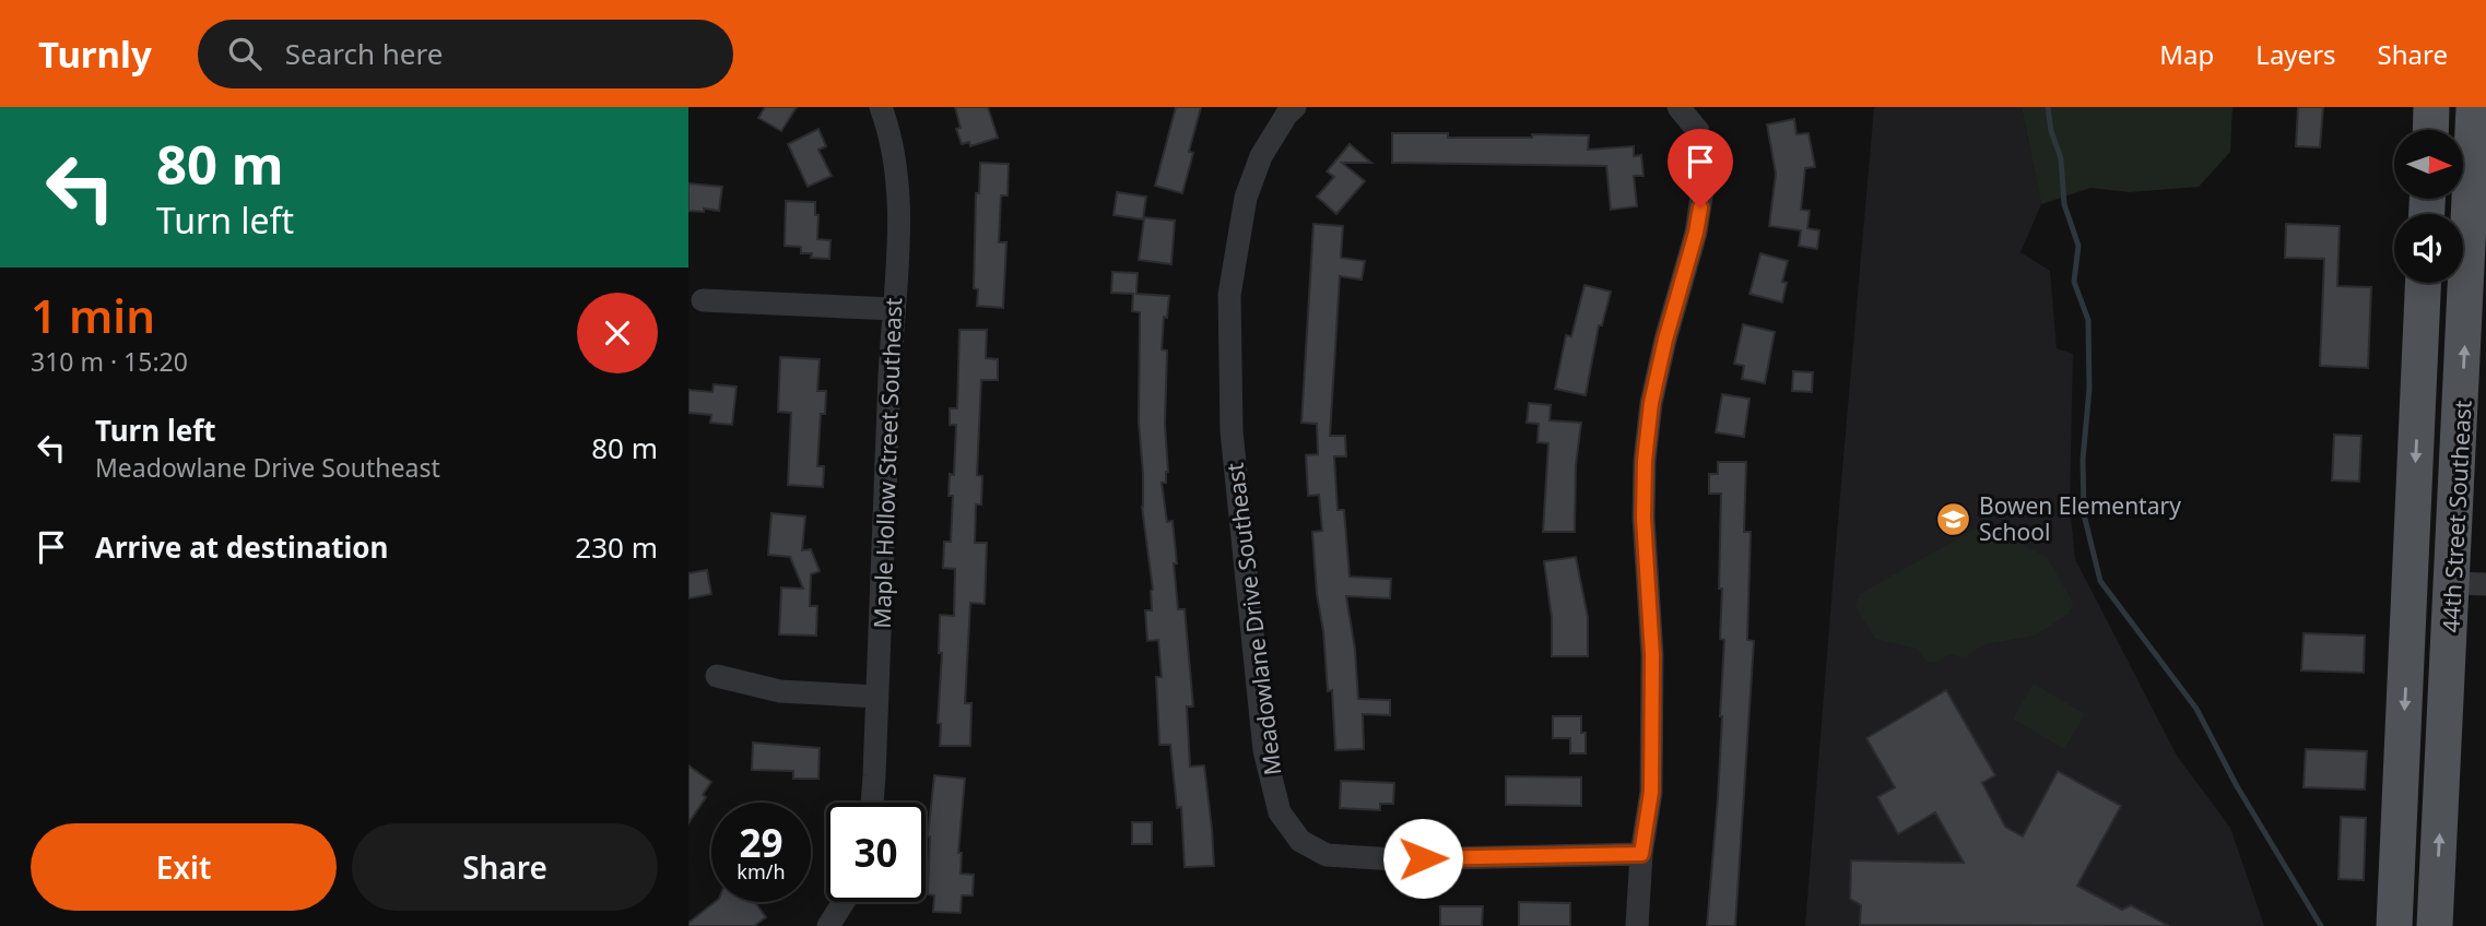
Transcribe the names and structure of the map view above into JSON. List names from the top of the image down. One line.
{"streets":{"main road":["44th Street Southeast"],"street":["Maple Hollow Street Southeast","Meadowlane Drive Southeast"]},"places":{"school or university":["Bowen Elementary School"]},"north":"right","page":{"header":"Turnly","search":"Search here","nav":["Map","Layers","Share"],"turn":["80 m","Turn left"],"heading":["1 min","310 m · 15:20"],"list":[{"name":"Turn left","note":"Meadowlane Drive Southeast","value":"80 m"},{"name":"Arrive at destination","value":"230 m"}],"speed":"29 km/h","limit":"30","buttons":["Exit","Share"]}}
